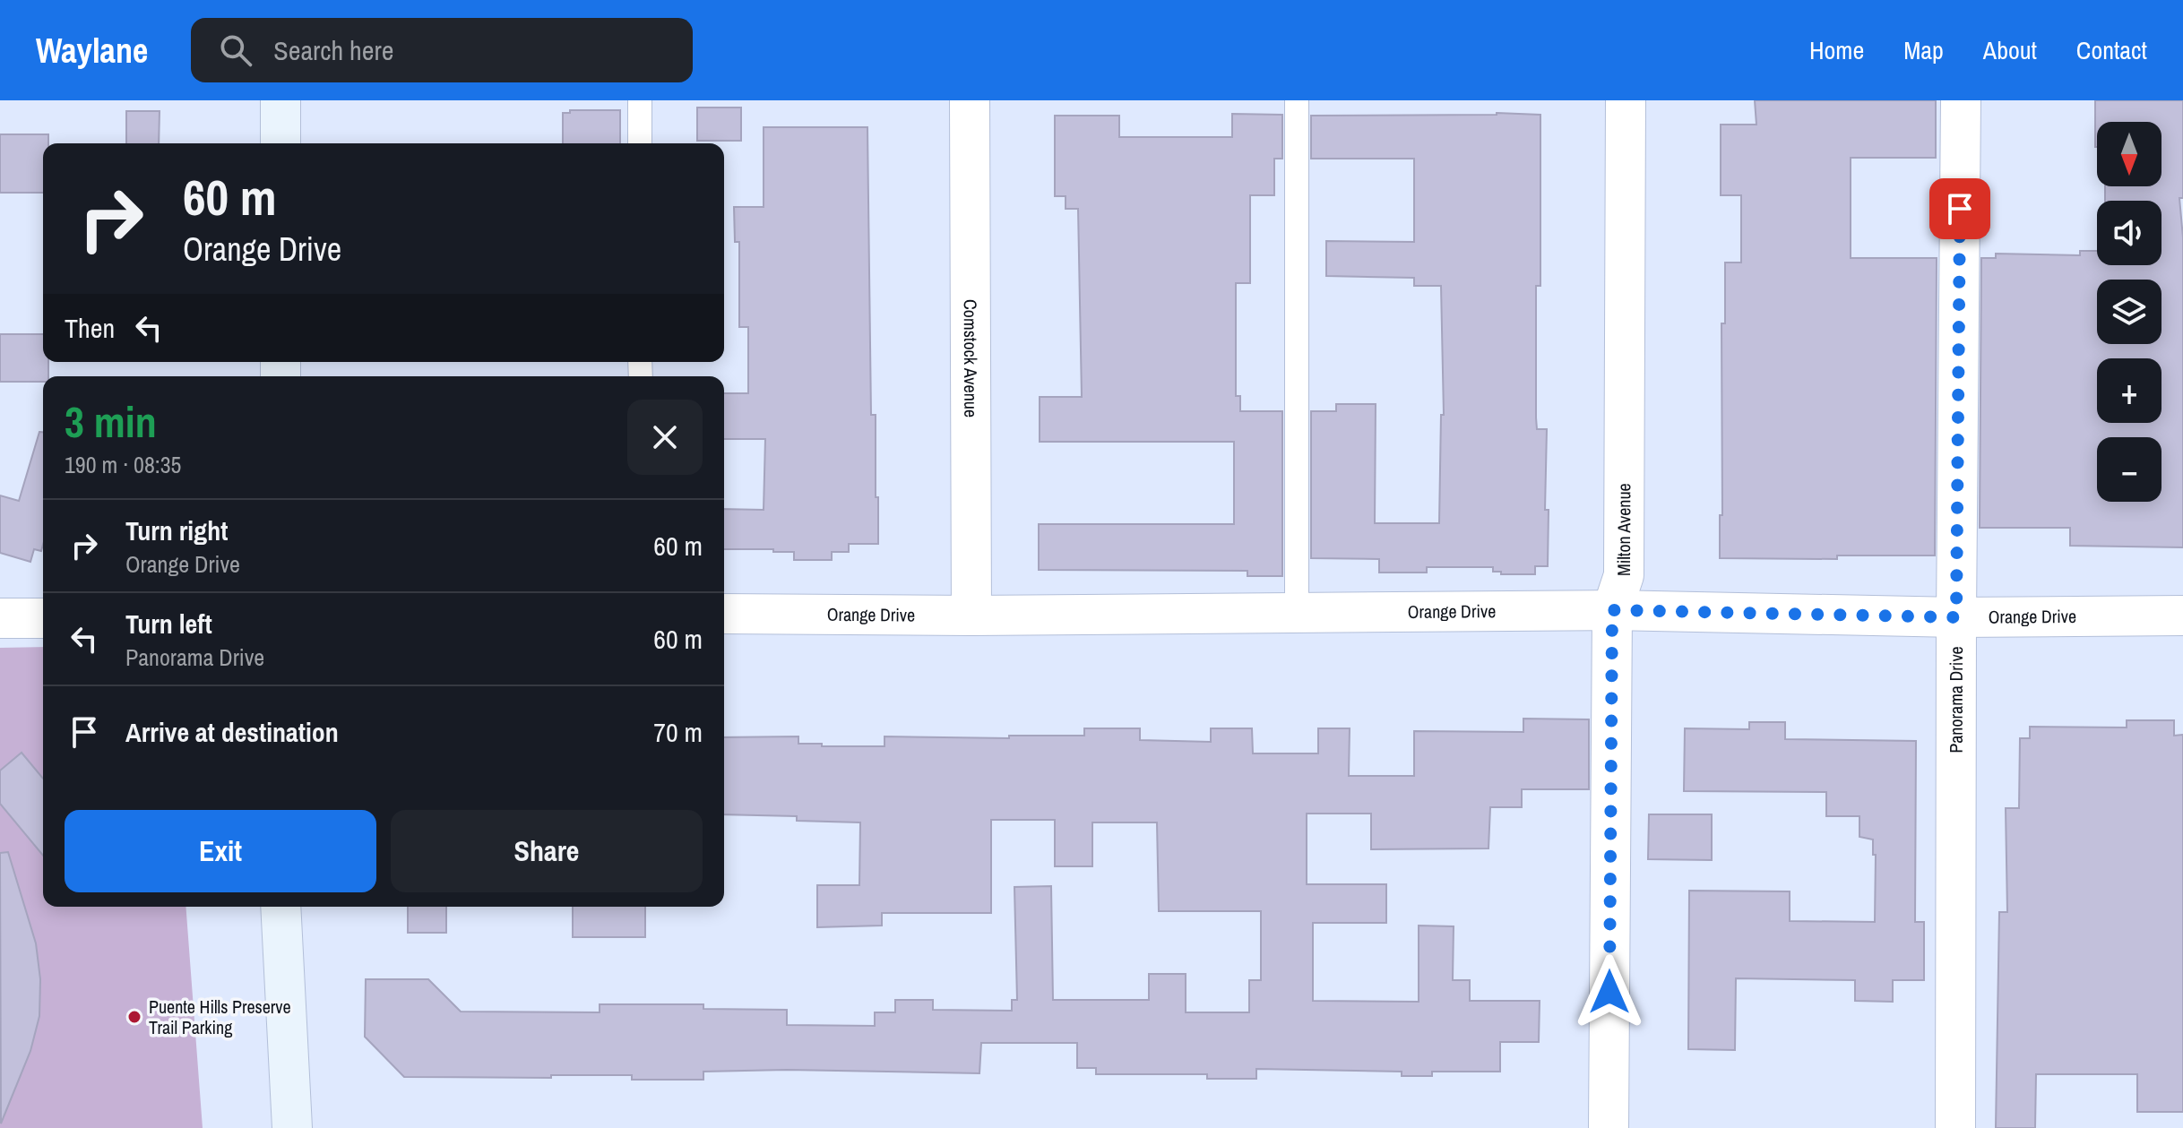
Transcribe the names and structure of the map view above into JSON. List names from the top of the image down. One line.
{"streets":{"street":["Comstock Avenue","Milton Avenue","Orange Drive","Panorama Drive"]},"crossings":[["Comstock Avenue","Orange Drive"],["Milton Avenue","Orange Drive"],["Orange Drive","Panorama Drive"]],"places":["Puente Hills Preserve Trail Parking"],"north":"bottom","page":{"header":"Waylane","search":"Search here","nav":["Home","Map","About","Contact"],"map_buttons":["+","−"],"turn":["60 m","Orange Drive"],"then":"Then","heading":["3 min","190 m · 08:35"],"list":[{"name":"Turn right","note":"Orange Drive","value":"60 m"},{"name":"Turn left","note":"Panorama Drive","value":"60 m"},{"name":"Arrive at destination","value":"70 m"}],"buttons":["Exit","Share"]}}
